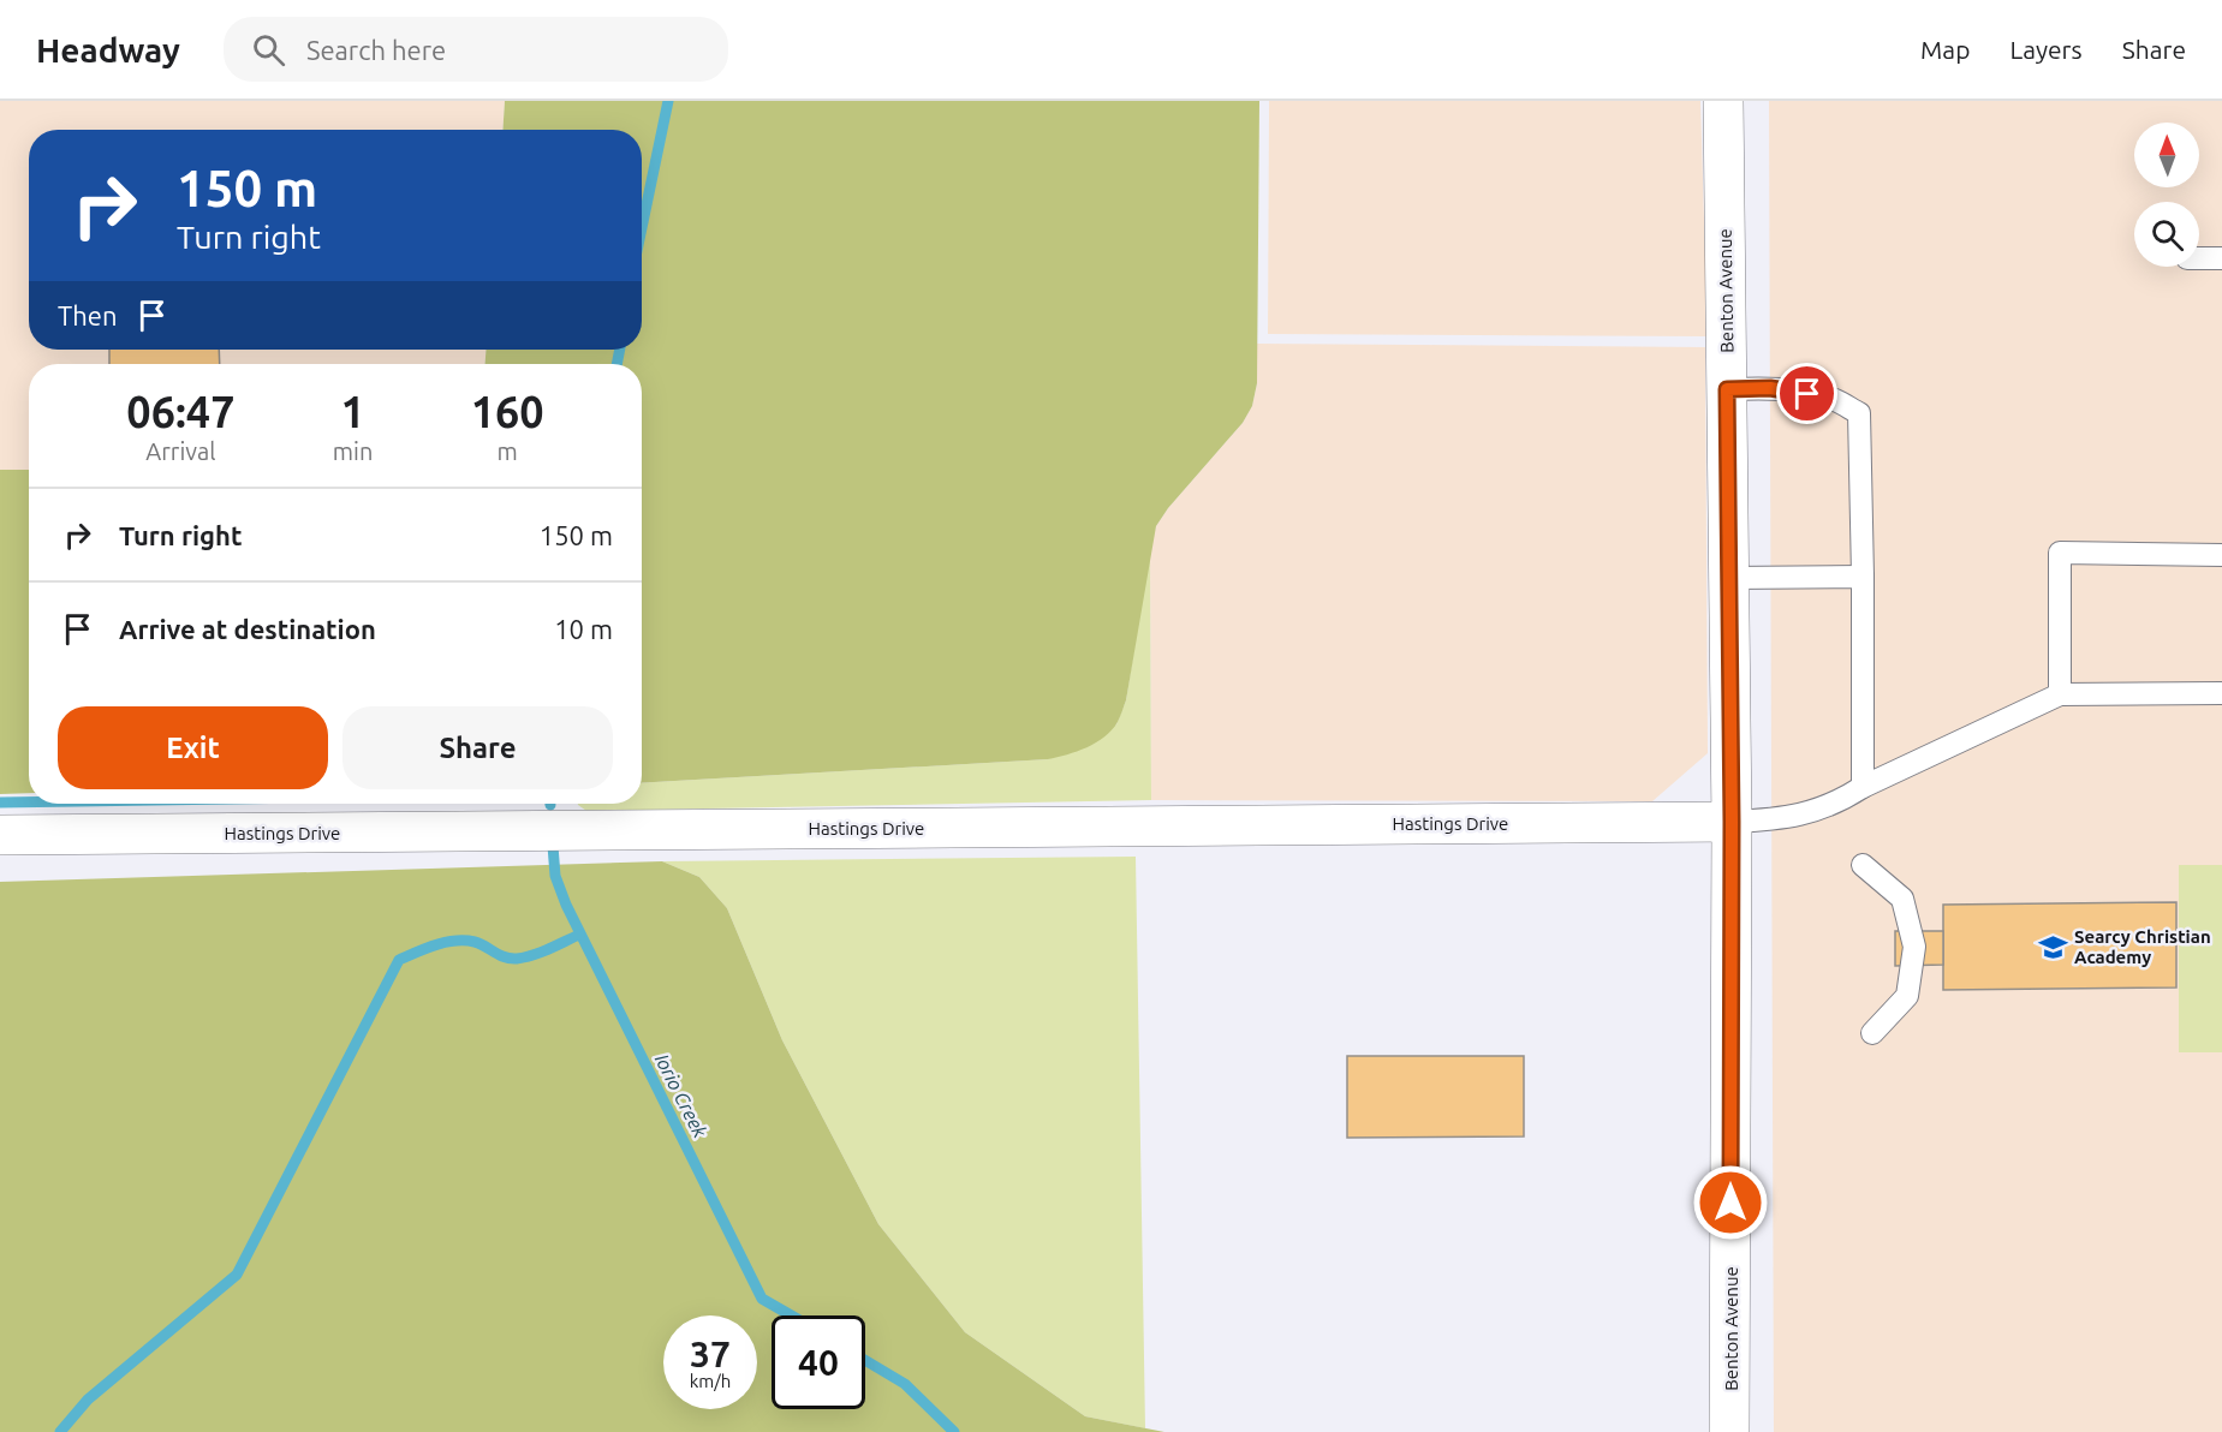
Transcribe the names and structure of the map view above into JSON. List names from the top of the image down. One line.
{"streets":{"street":["Benton Avenue","Hastings Drive"]},"crossings":[["Benton Avenue","Hastings Drive"]],"water":["Iorio Creek"],"places":{"school or university":["Searcy Christian Academy"]},"north":"top","page":{"header":"Headway","search":"Search here","nav":["Map","Layers","Share"],"turn":["150 m","Turn right"],"then":"Then","eta":["06:47","Arrival","1","min","160","m"],"list":[{"name":"Turn right","value":"150 m"},{"name":"Arrive at destination","value":"10 m"}],"buttons":["Exit","Share"],"speed":"37 km/h","limit":"40"}}
